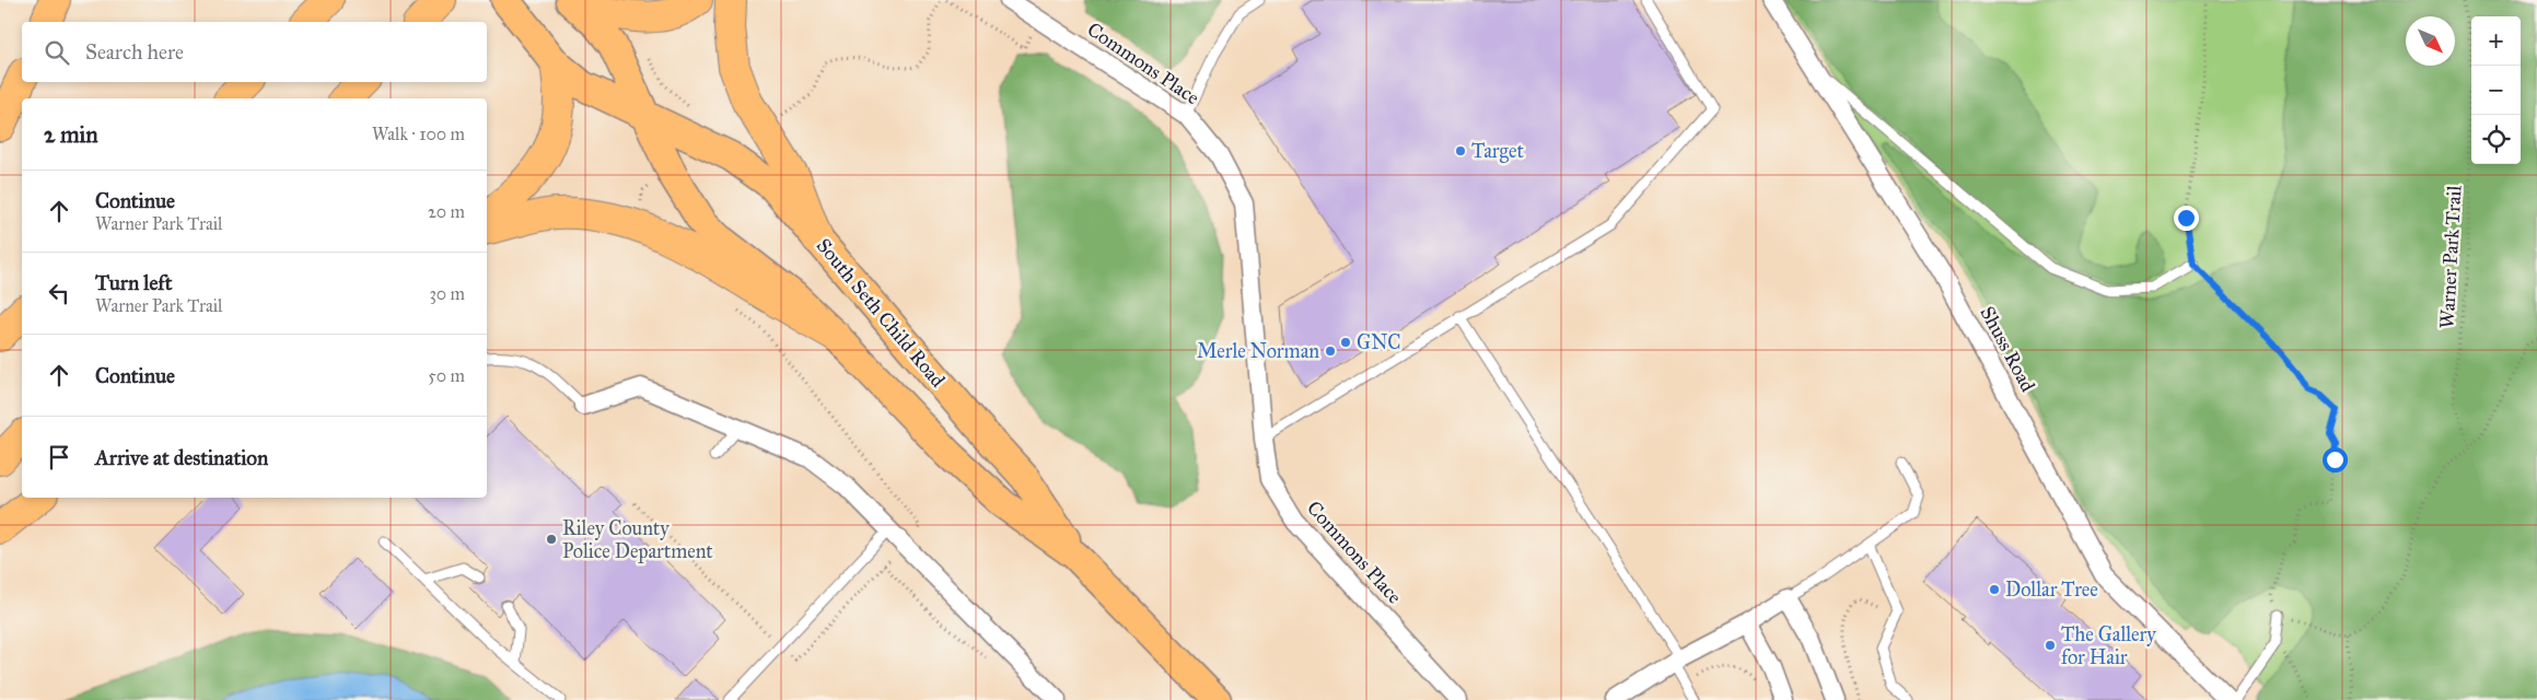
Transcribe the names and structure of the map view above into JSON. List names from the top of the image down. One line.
{"streets":{"main road":["South Seth Child Road"],"street":["Commons Place","Shuss Road"],"path":["Warner Park Trail"]},"places":["Target","GNC","Merle Norman","Riley County Police Department","Dollar Tree","The Gallery for Hair"],"north":"bottom right","page":{"map_buttons":["+","−"],"search":"Search here","heading":["2 min","Walk · 100 m"],"list":[["Continue","Warner Park Trail","20 m"],["Turn left","Warner Park Trail","30 m"],["Continue","50 m"],"Arrive at destination"]}}
